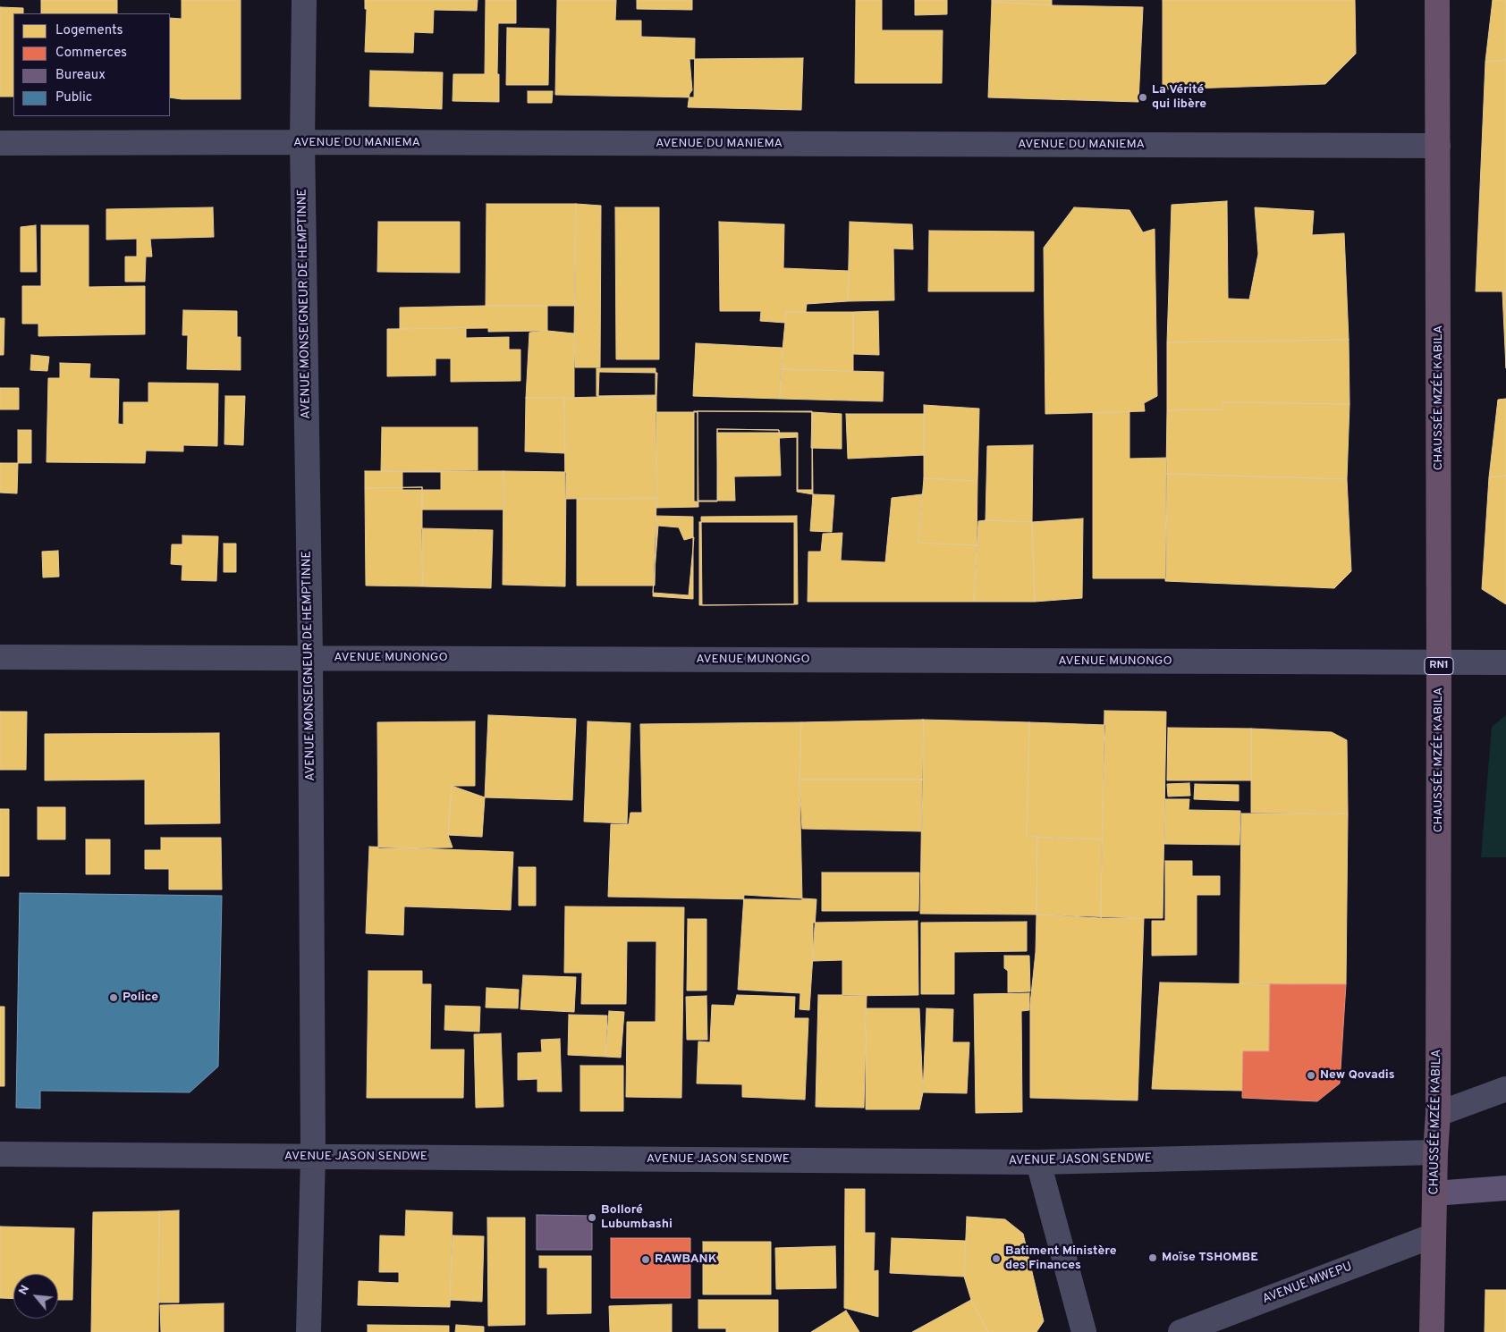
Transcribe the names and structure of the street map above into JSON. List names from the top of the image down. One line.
{"streets":{"highway":["CHAUSSÉE MZÉE KABILA","RN1"],"street":["AVENUE DU MANIEMA","AVENUE MONSEIGNEUR DE HEMPTINNE","AVENUE MUNONGO","AVENUE JASON SENDWE","AVENUE MWEPU"]},"crossings":[["AVENUE DU MANIEMA","AVENUE MONSEIGNEUR DE HEMPTINNE"],["AVENUE DU MANIEMA","CHAUSSÉE MZÉE KABILA"],["AVENUE MONSEIGNEUR DE HEMPTINNE","AVENUE MUNONGO"],["AVENUE MONSEIGNEUR DE HEMPTINNE","AVENUE JASON SENDWE"],["CHAUSSÉE MZÉE KABILA","AVENUE MUNONGO"],["CHAUSSÉE MZÉE KABILA","AVENUE JASON SENDWE"],["CHAUSSÉE MZÉE KABILA","AVENUE MWEPU"]],"places":["La Vérité qui libère","Police","New Qovadis","Bolloré Lubumbashi","Moïse TSHOMBE","Batiment Ministère des Finances","RAWBANK"],"legend":["Logements","Commerces","Bureaux","Public"],"north":"top left"}
